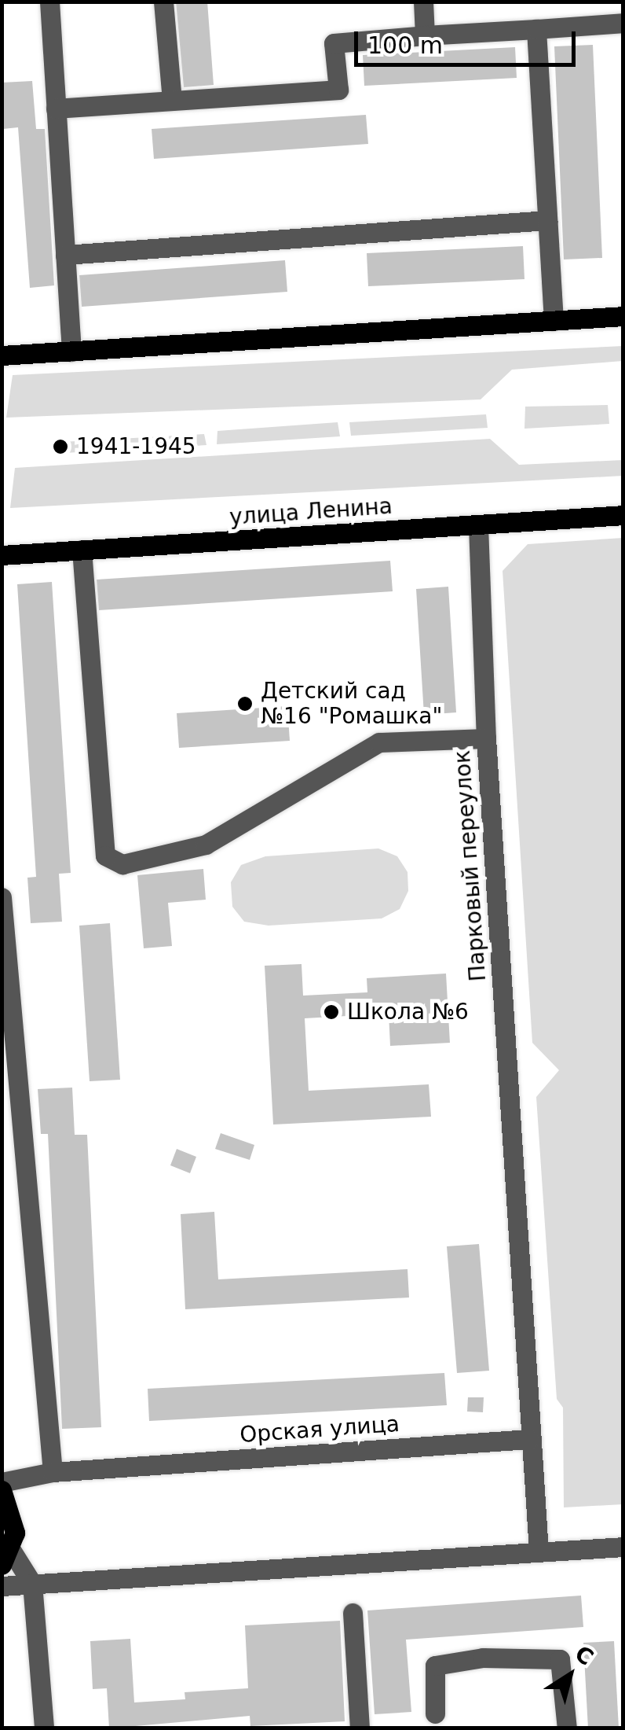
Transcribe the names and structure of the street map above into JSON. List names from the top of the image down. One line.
{"streets":{"main road":["улица Ленина"],"street":["Парковый переулок","Орская улица"]},"crossings":[["улица Ленина","Парковый переулок"],["Парковый переулок","Орская улица"]],"places":["1941-1945","Детский сад №16 \"Ромашка\"","Школа №6"],"scale_bar":"100 m","north":"top right"}
